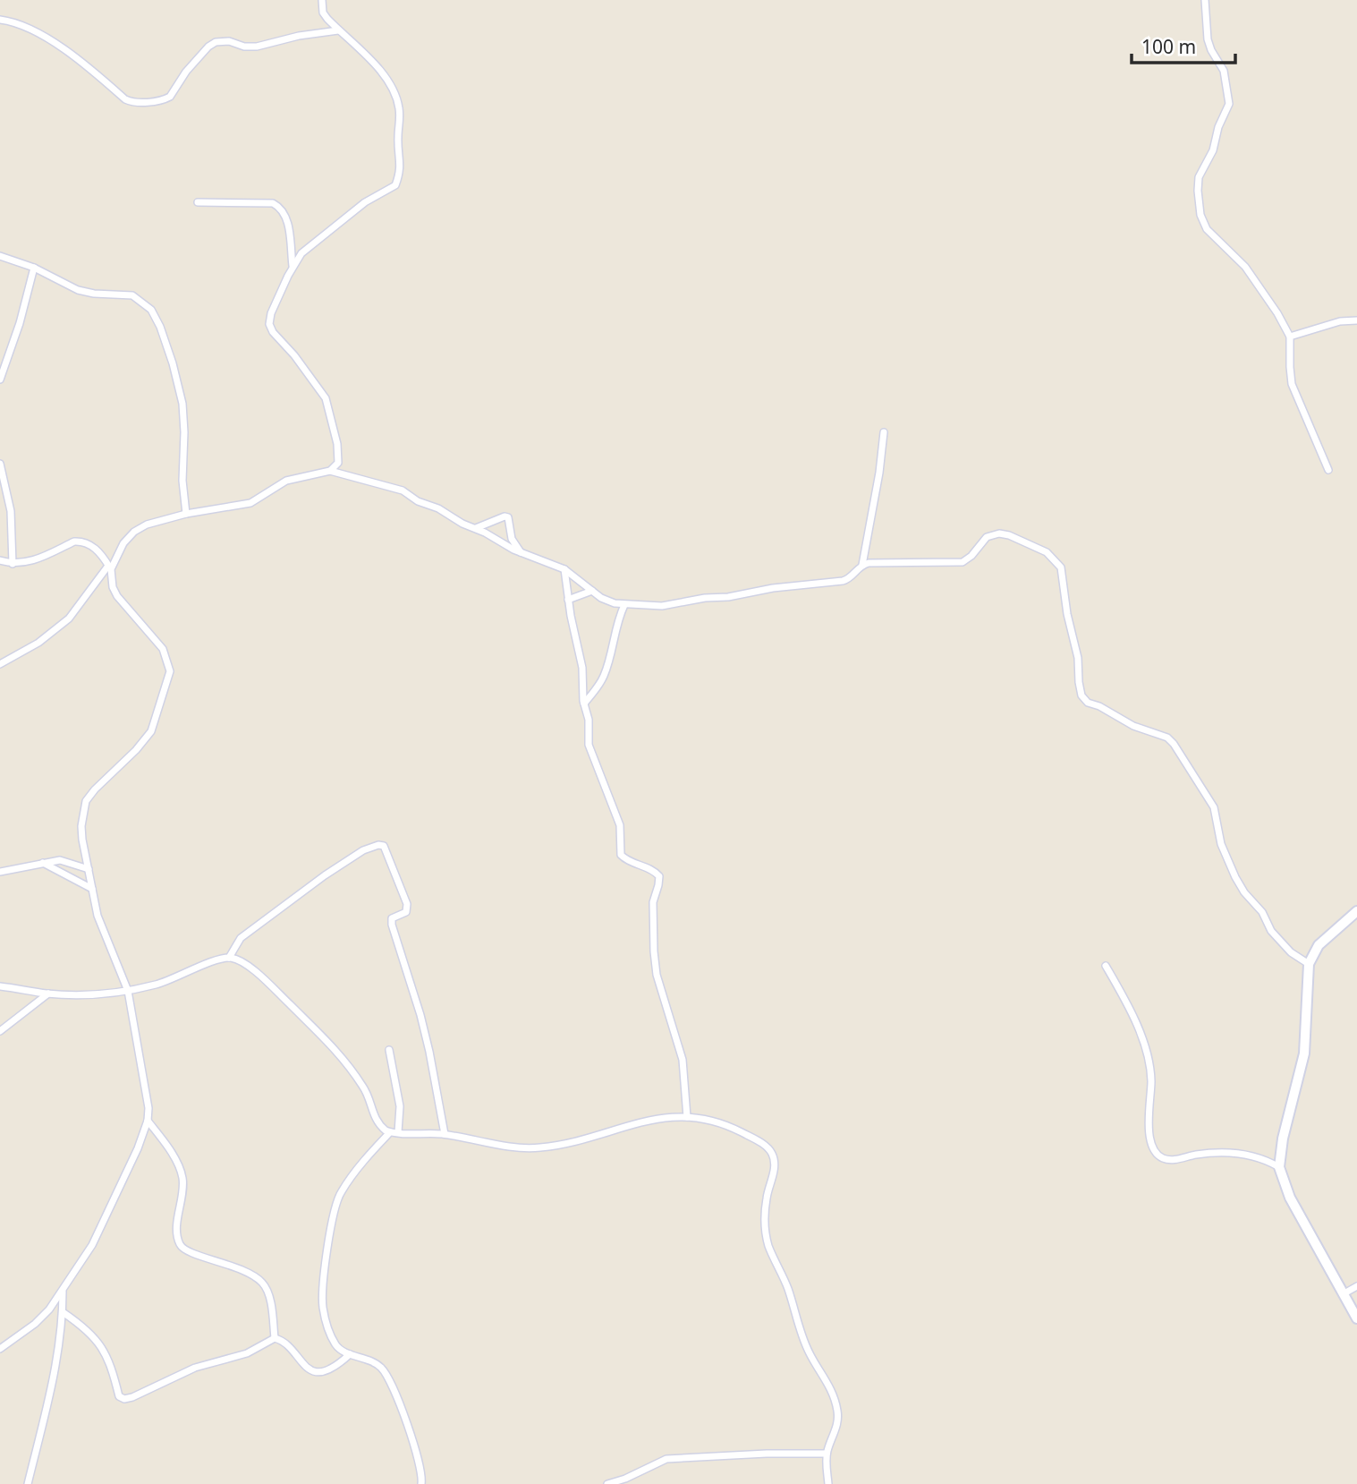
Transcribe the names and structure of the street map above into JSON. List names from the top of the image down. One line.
{"scale_bar":"100 m"}
